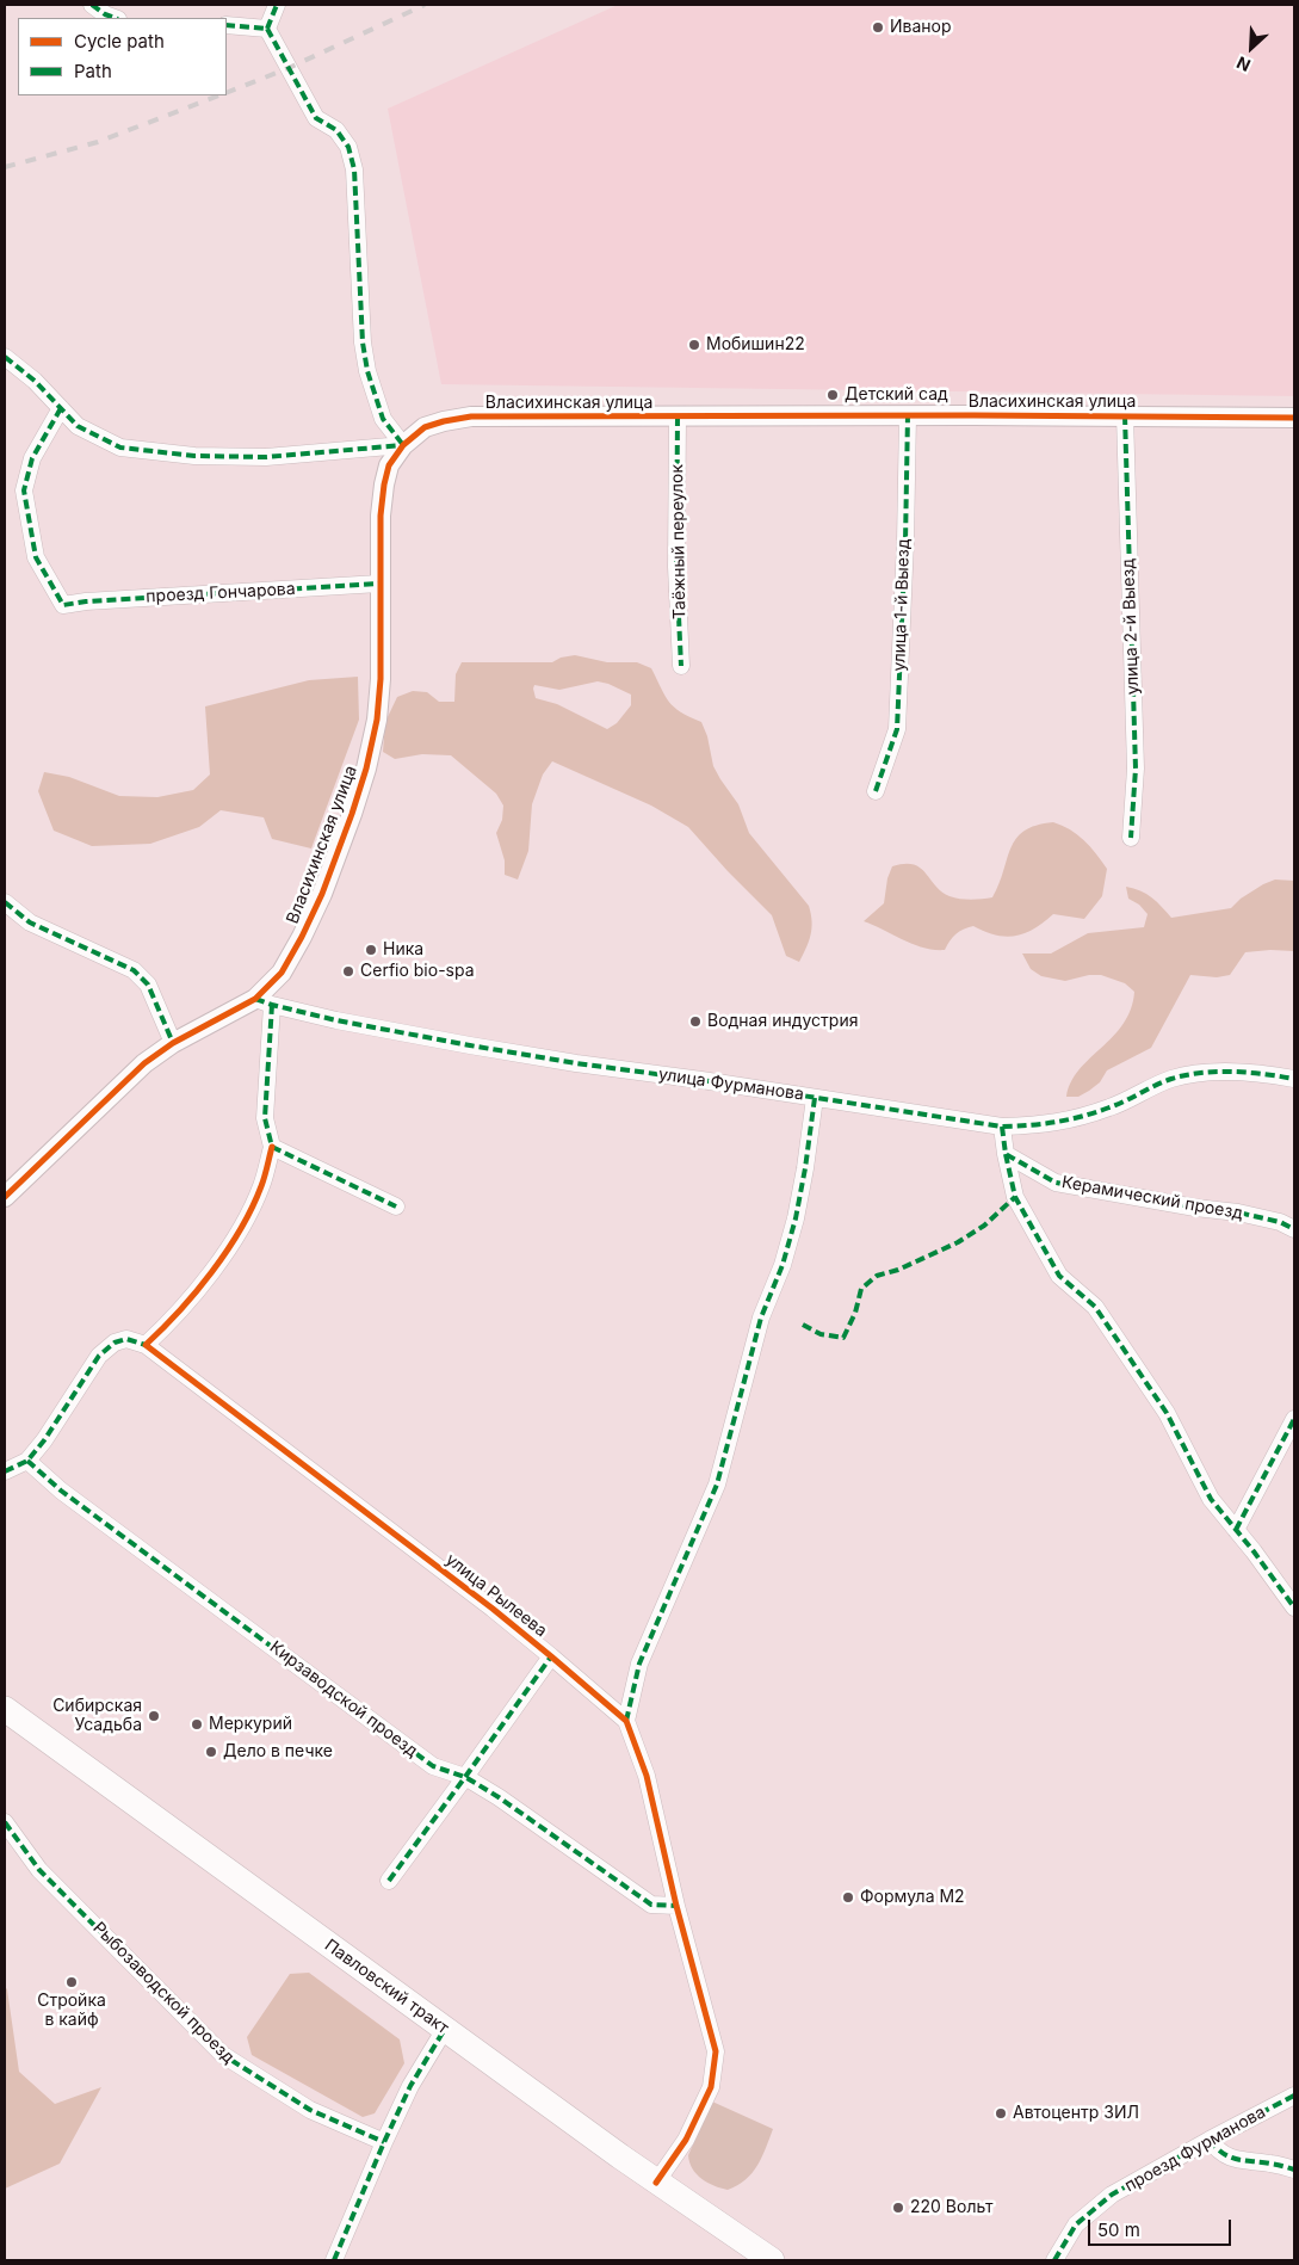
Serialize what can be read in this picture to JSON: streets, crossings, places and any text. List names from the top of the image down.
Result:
{
  "streets": {
    "main road": ["Павловский тракт"],
    "street": [
      "Власихинская улица",
      "Таёжный переулок",
      "проезд Гончарова",
      "улица 1-й Выезд",
      "улица 2-й Выезд",
      "улица Фурманова",
      "Керамический проезд",
      "улица Рылеева",
      "Кирзаводской проезд",
      "Рыбозаводской проезд",
      "проезд Фурманова"
    ]
  },
  "crossings": [
    ["Власихинская улица", "Таёжный переулок"],
    ["Власихинская улица", "проезд Гончарова"],
    ["Власихинская улица", "улица 1-й Выезд"],
    ["Власихинская улица", "улица 2-й Выезд"],
    ["Власихинская улица", "улица Фурманова"],
    ["улица Рылеева", "Кирзаводской проезд"],
    ["улица Рылеева", "Павловский тракт"]
  ],
  "places": [
    "Иванор",
    "Мобишин22",
    "Детский сад",
    "Ника",
    "Cerfio bio-spa",
    "Водная индустрия",
    "Сибирская Усадьба",
    "Меркурий",
    "Дело в печке",
    "Формула М2",
    "Стройка в кайф",
    "Автоцентр ЗИЛ",
    "220 Вольт"
  ],
  "legend": ["Cycle path", "Path"],
  "scale_bar": "50 m",
  "north": "bottom left"
}
